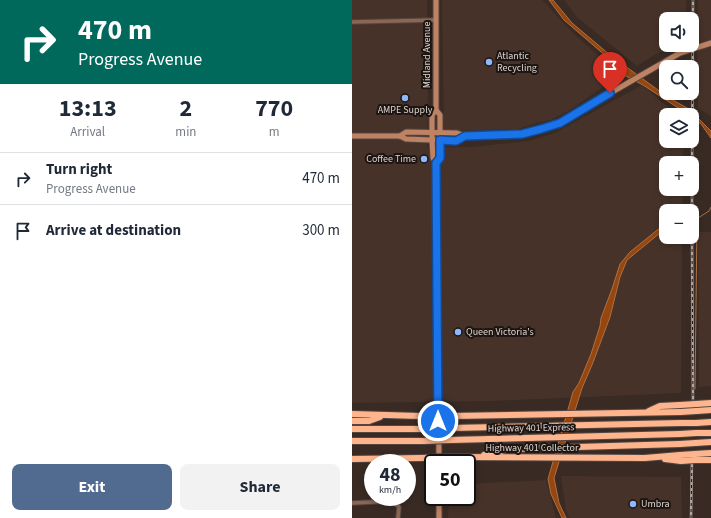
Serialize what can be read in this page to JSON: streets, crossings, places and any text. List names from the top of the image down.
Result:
{
  "streets": {
    "highway": ["Highway 401 Express", "Highway 401 Collector"],
    "main road": ["Midland Avenue"]
  },
  "places": [
    "Atlantic Recycling",
    "AMPE Supply",
    "Coffee Time",
    "Queen Victoria's",
    "Umbra"
  ],
  "page": {
    "turn": ["470 m", "Progress Avenue"],
    "map_buttons": ["+", "−"],
    "eta": [
      "13:13",
      "Arrival",
      "2",
      "min",
      "770",
      "m"
    ],
    "list": [
      {
        "name": "Turn right",
        "note": "Progress Avenue",
        "value": "470 m"
      },
      {
        "name": "Arrive at destination",
        "value": "300 m"
      }
    ],
    "speed": "48 km/h",
    "limit": "50",
    "buttons": ["Exit", "Share"]
  }
}
